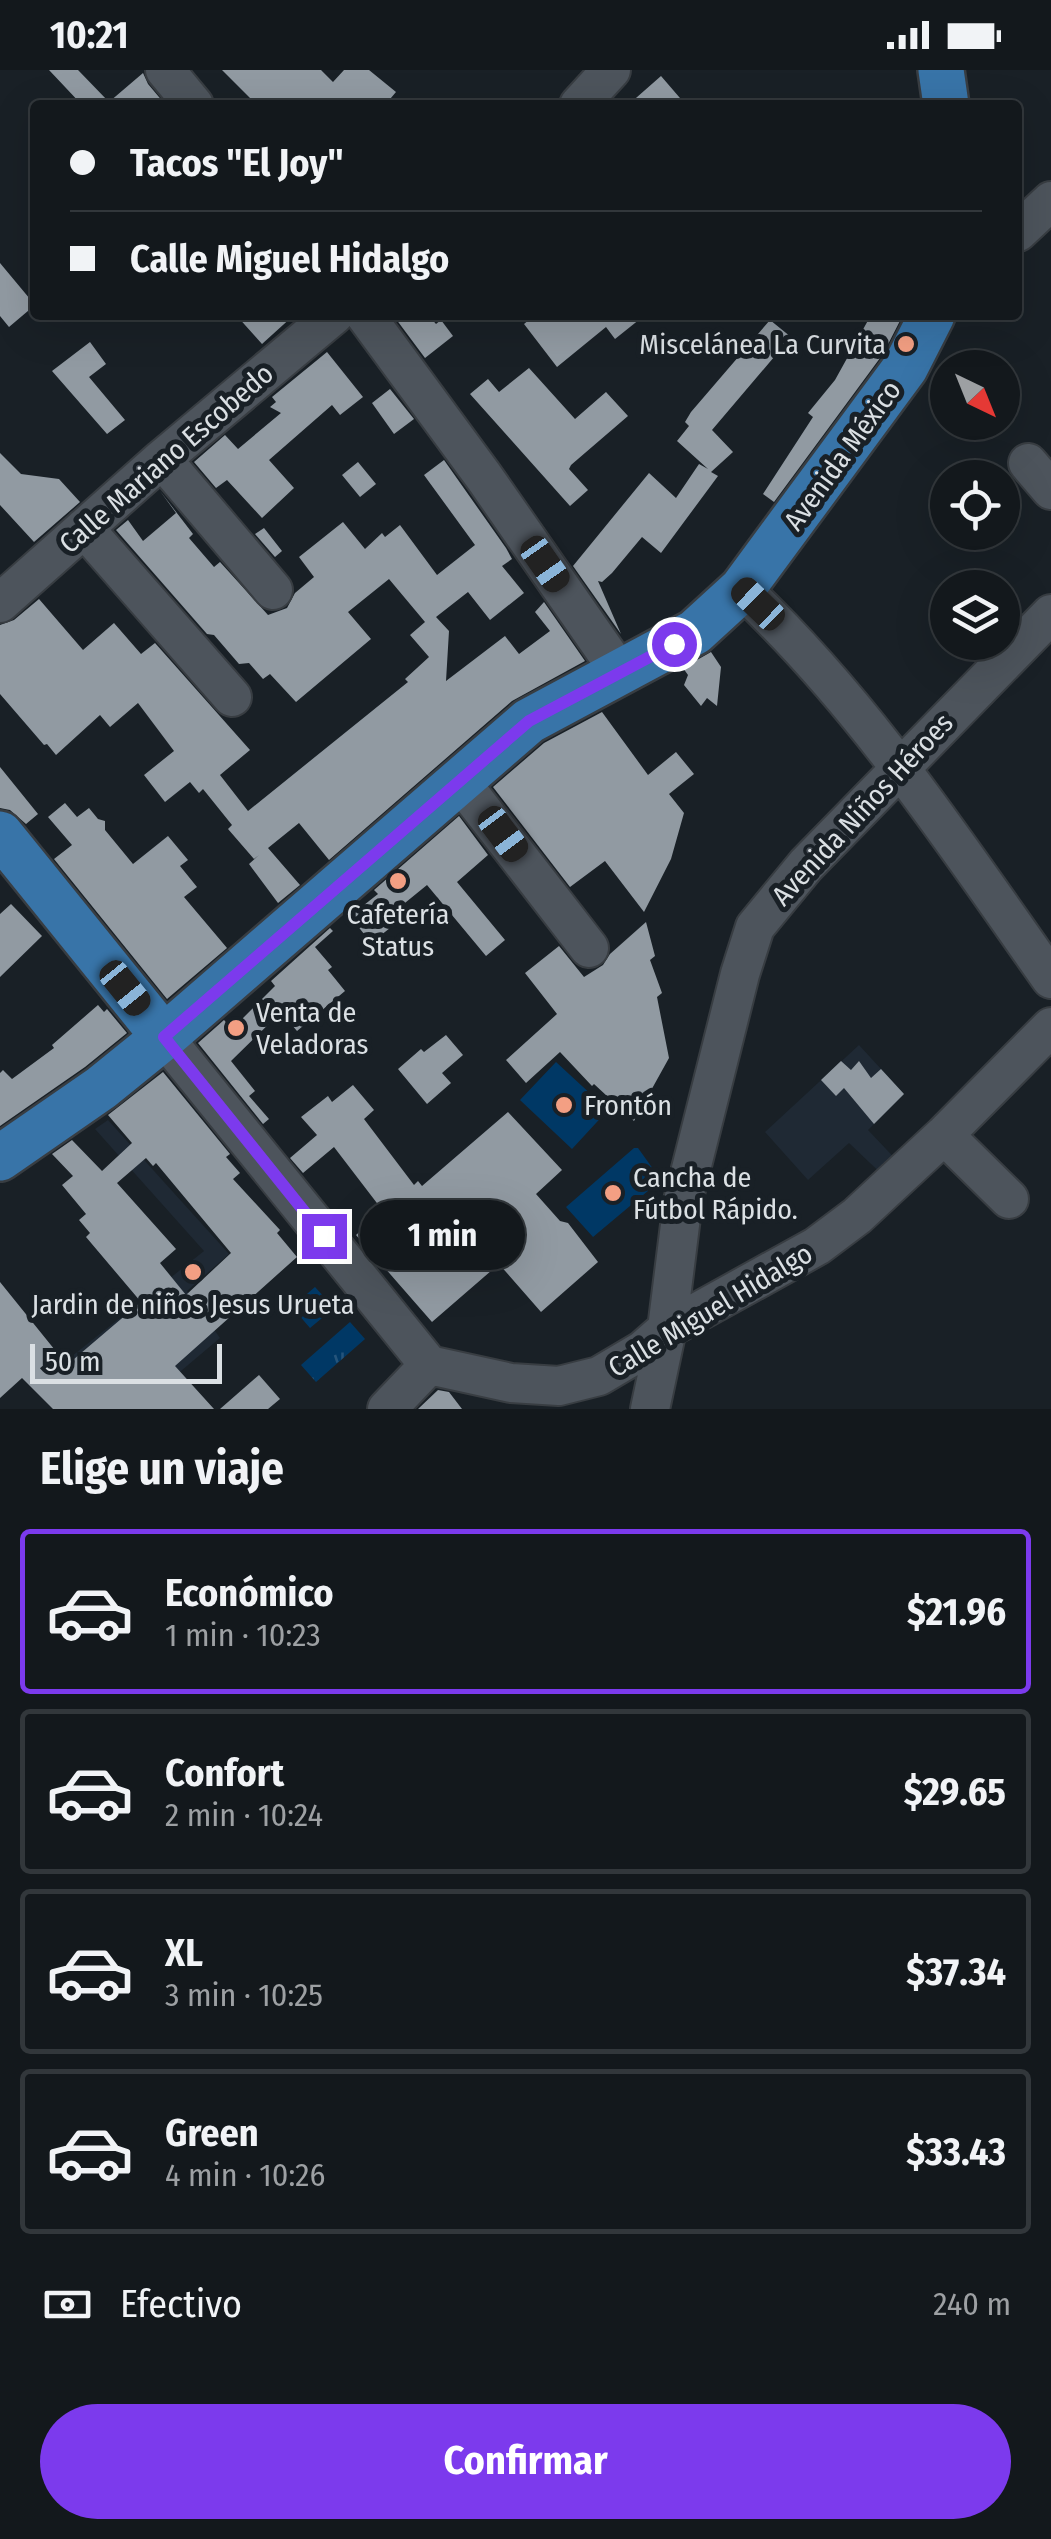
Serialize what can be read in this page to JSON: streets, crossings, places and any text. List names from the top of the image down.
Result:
{
  "streets": {
    "main road": ["Avenida México"],
    "street": ["Calle Mariano Escobedo", "Avenida Niños Héroes", "Calle Miguel Hidalgo"]
  },
  "crossings": [
    ["Avenida Niños Héroes", "Calle Miguel Hidalgo"]
  ],
  "places": [
    "Miscelánea La Curvita",
    "Cafetería Status",
    "Venta de Veladoras",
    "Frontón",
    "Cancha de Fútbol Rápido.",
    "Jardin de niños Jesus Urueta"
  ],
  "scale_bar": "50 m",
  "north": "bottom right",
  "page": {
    "status": "10:21",
    "banner": ["Tacos \"El Joy\"", "Calle Miguel Hidalgo"],
    "bubble": "1 min",
    "scale": "50 m",
    "heading": "Elige un viaje",
    "list": [
      {
        "name": "Económico",
        "note": "1 min · 10:23",
        "value": "$21.96"
      },
      {
        "name": "Confort",
        "note": "2 min · 10:24",
        "value": "$29.65"
      },
      {
        "name": "XL",
        "note": "3 min · 10:25",
        "value": "$37.34"
      },
      {
        "name": "Green",
        "note": "4 min · 10:26",
        "value": "$33.43"
      }
    ],
    "pay": ["Efectivo", "240 m"],
    "buttons": "Confirmar"
  }
}
